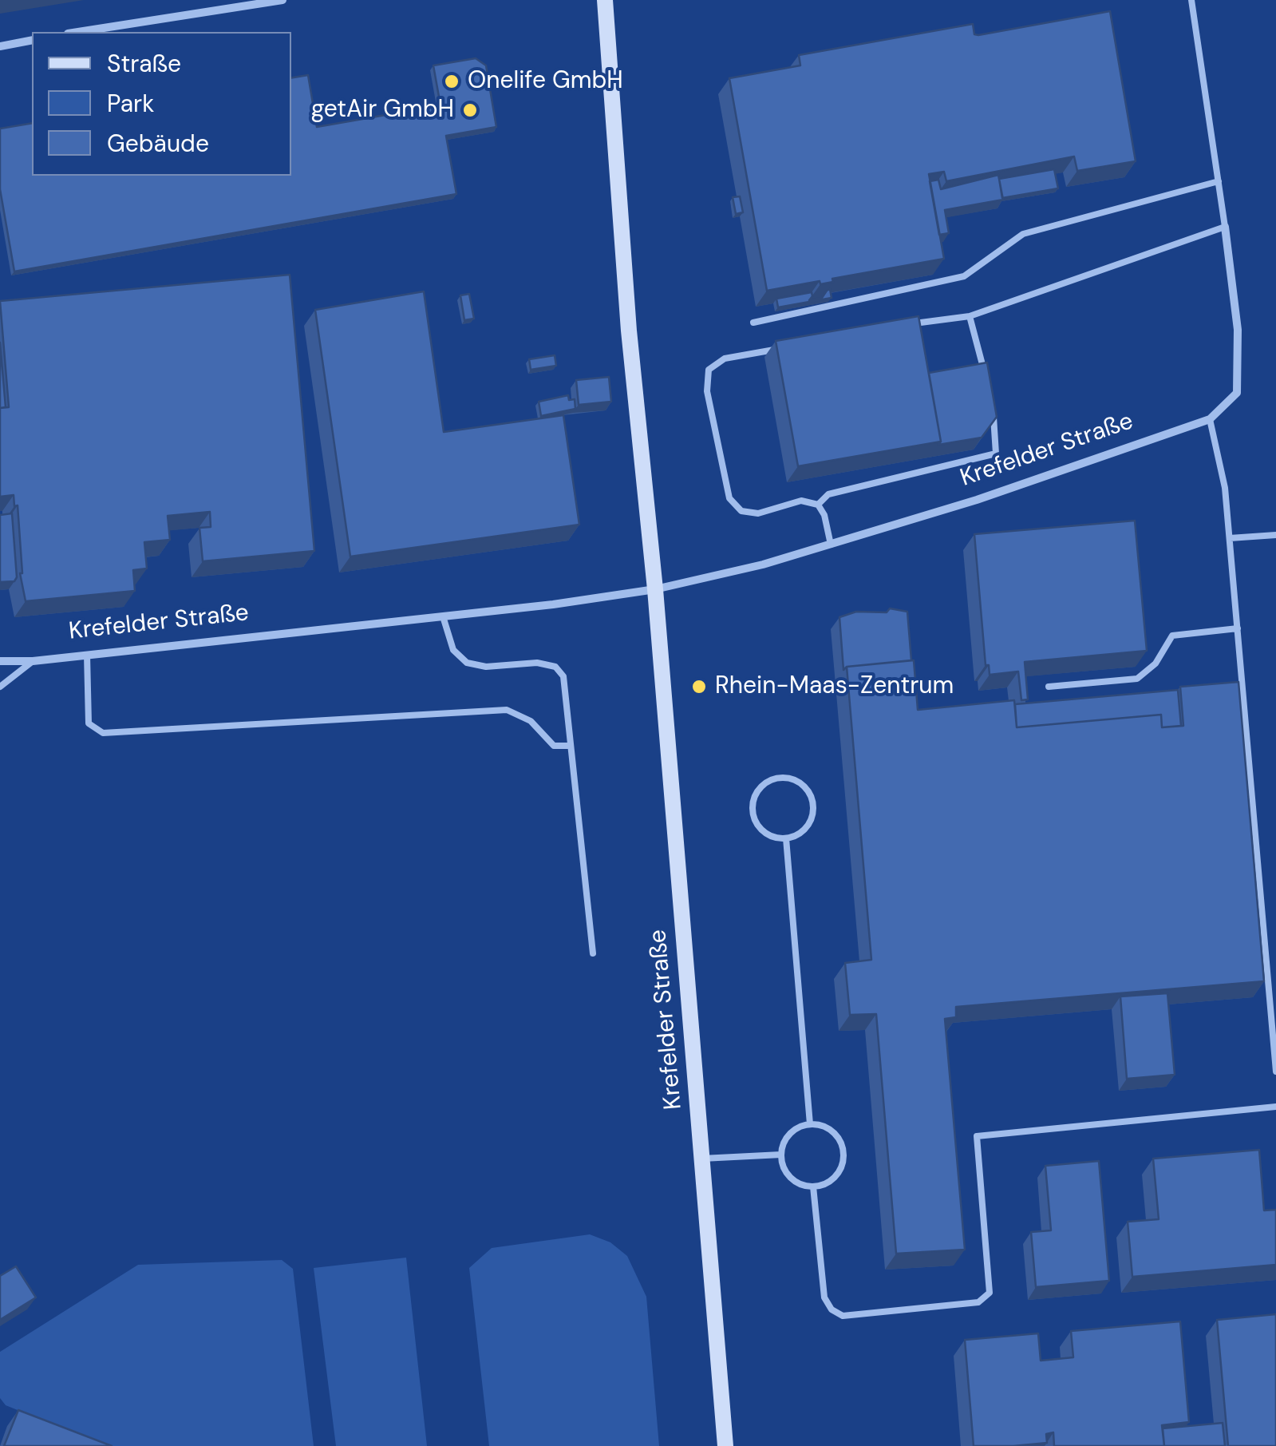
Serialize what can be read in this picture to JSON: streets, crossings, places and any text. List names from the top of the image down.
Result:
{
  "streets": {
    "street": ["Krefelder Straße"]
  },
  "places": ["Onelife GmbH", "getAir GmbH", "Rhein-Maas-Zentrum"],
  "legend": ["Straße", "Park", "Gebäude"]
}
